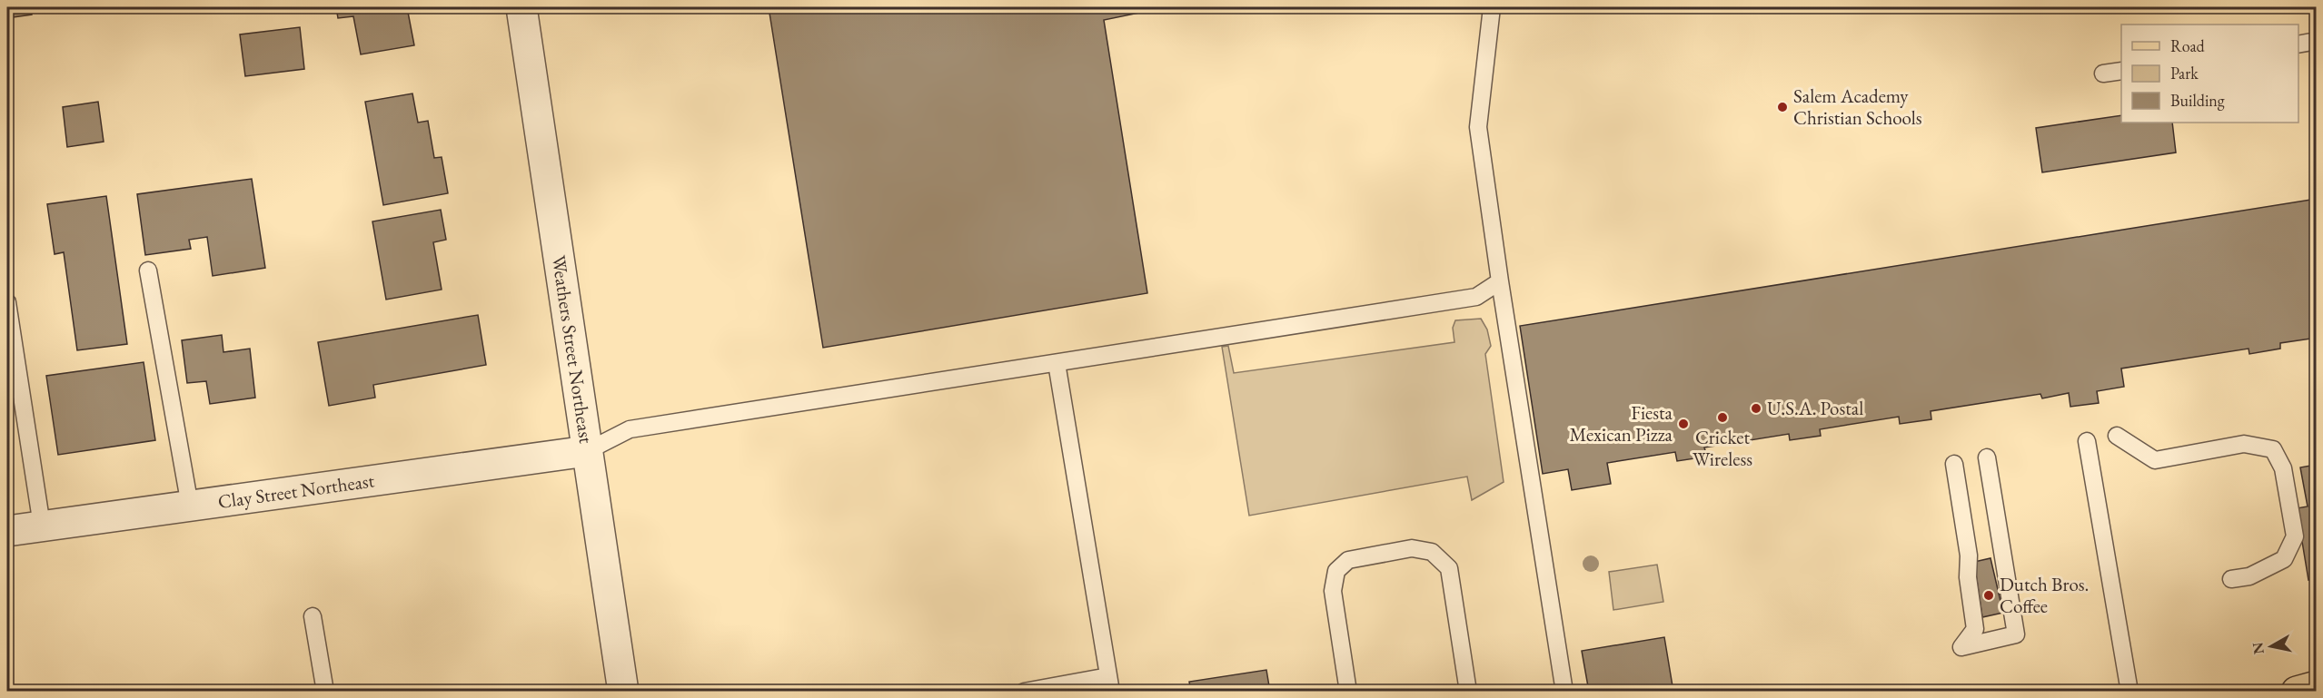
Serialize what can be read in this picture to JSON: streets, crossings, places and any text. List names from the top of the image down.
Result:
{
  "streets": {
    "street": ["Weathers Street Northeast", "Clay Street Northeast"]
  },
  "crossings": [
    ["Weathers Street Northeast", "Clay Street Northeast"]
  ],
  "places": [
    "Salem Academy Christian Schools",
    "U.S.A. Postal",
    "Cricket Wireless",
    "Fiesta Mexican Pizza",
    "Dutch Bros. Coffee"
  ],
  "legend": ["Road", "Park", "Building"],
  "north": "left"
}
